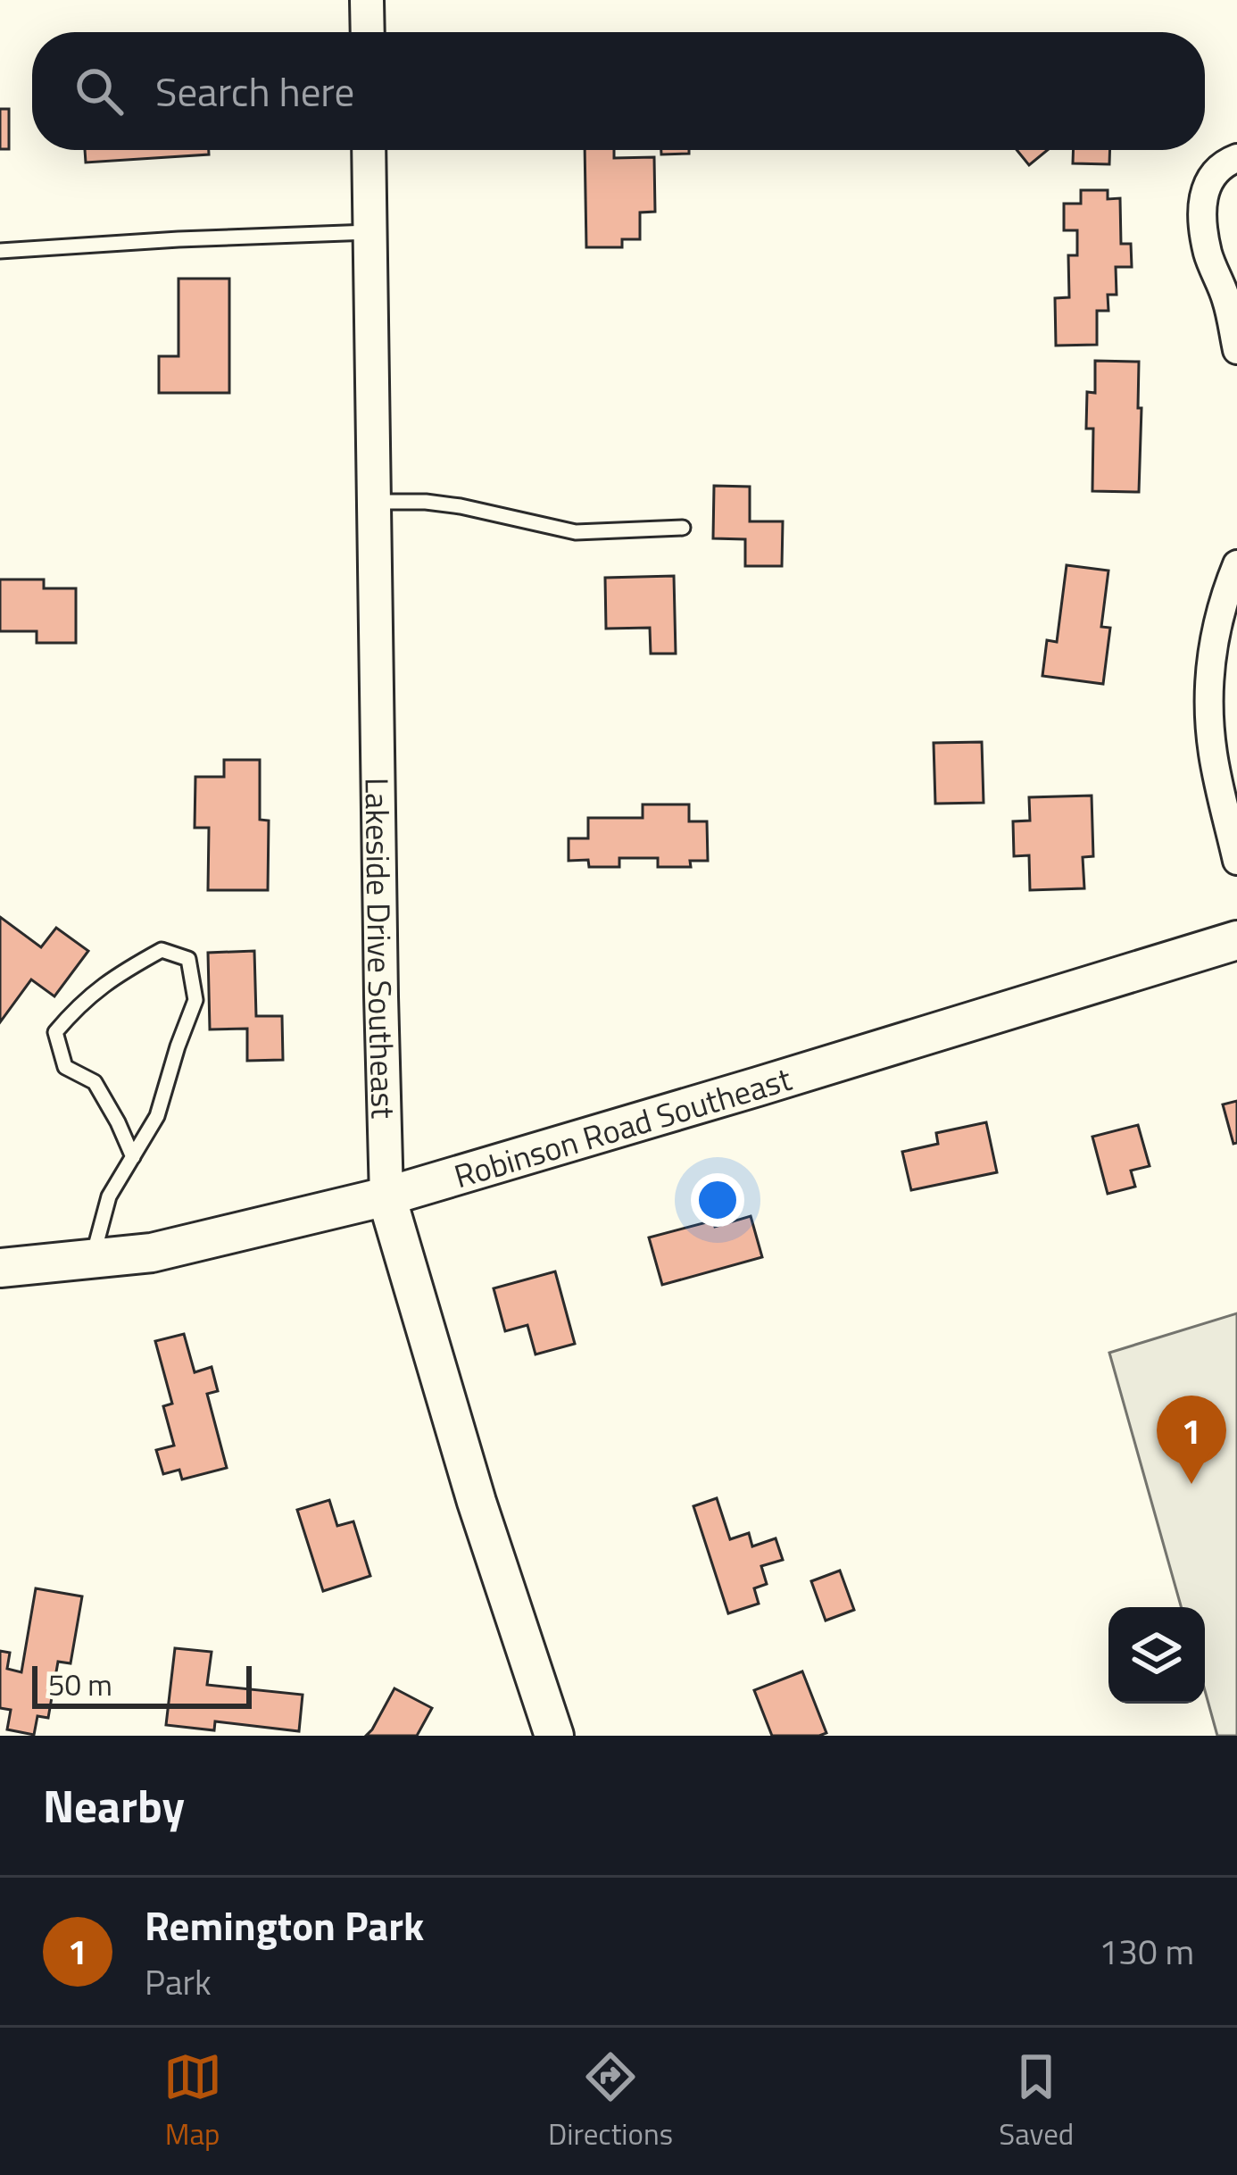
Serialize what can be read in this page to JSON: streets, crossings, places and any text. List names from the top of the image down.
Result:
{
  "streets": {
    "main road": ["Lakeside Drive Southeast", "Robinson Road Southeast"]
  },
  "crossings": [
    ["Lakeside Drive Southeast", "Robinson Road Southeast"]
  ],
  "scale_bar": "50 m",
  "page": {
    "search": "Search here",
    "pins": "1",
    "scale": "50 m",
    "heading": "Nearby",
    "list": [
      {
        "mark": "1",
        "name": "Remington Park",
        "note": "Park",
        "value": "130 m"
      }
    ],
    "nav": ["Map", "Directions", "Saved"]
  }
}
